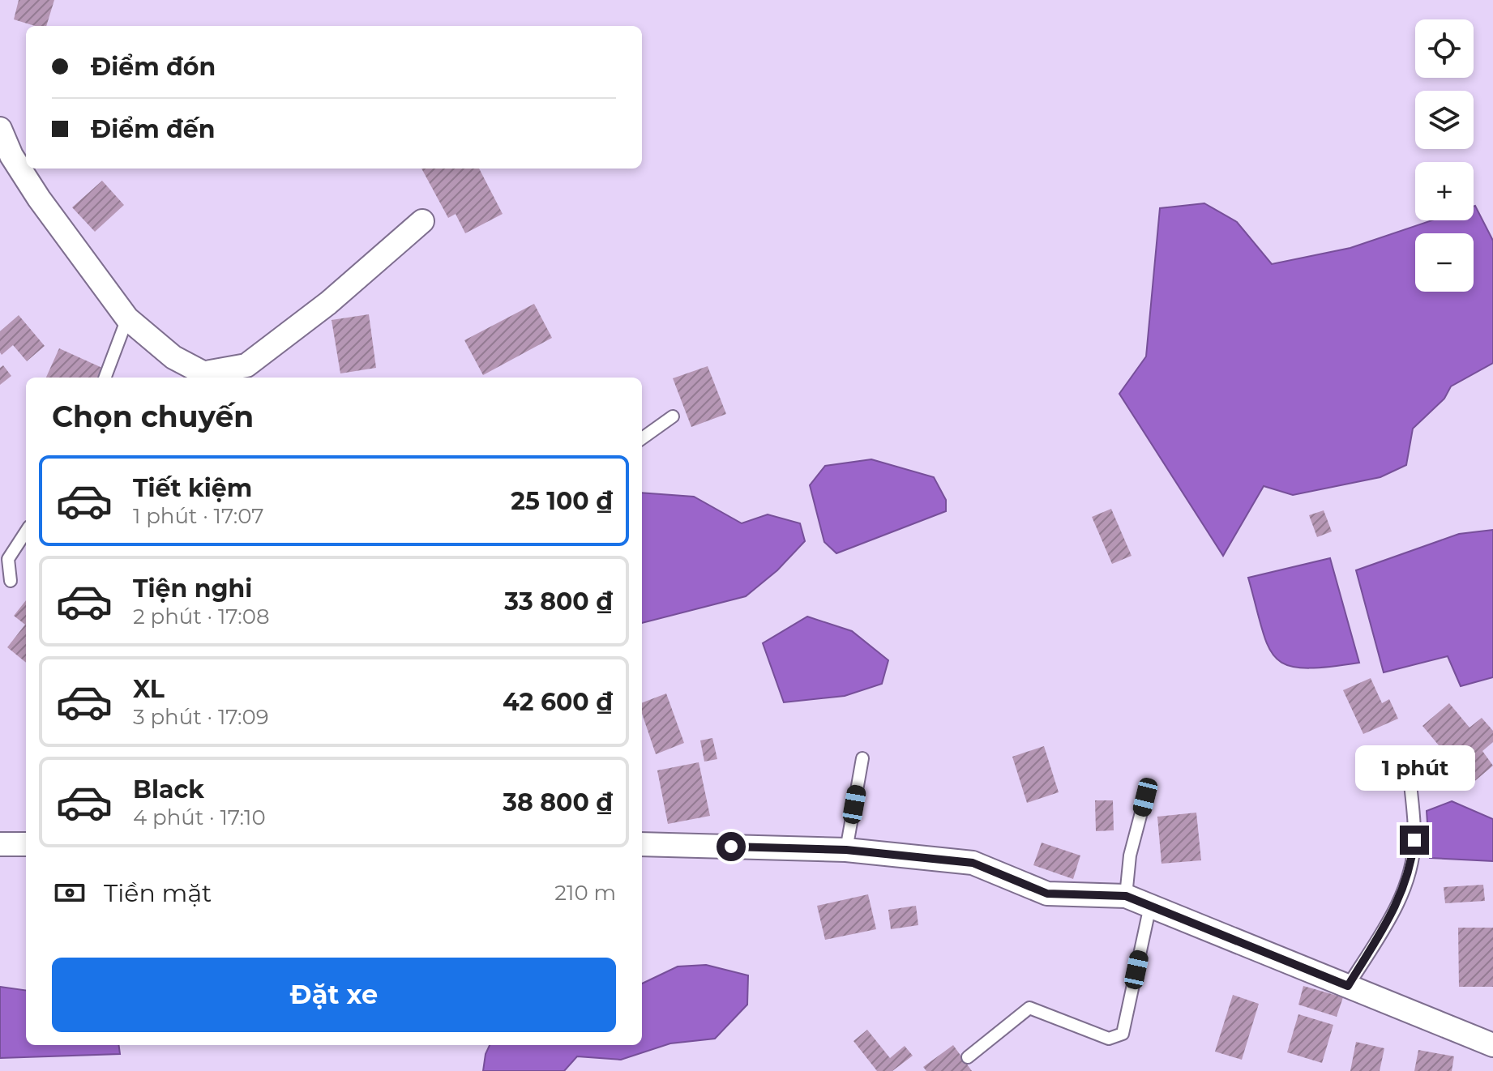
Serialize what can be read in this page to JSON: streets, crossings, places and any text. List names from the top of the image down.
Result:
{
  "page": {
    "map_buttons": ["+", "−"],
    "banner": ["Điểm đón", "Điểm đến"],
    "heading": "Chọn chuyến",
    "list": [
      {
        "name": "Tiết kiệm",
        "note": "1 phút · 17:07",
        "value": "25 100 ₫"
      },
      {
        "name": "Tiện nghi",
        "note": "2 phút · 17:08",
        "value": "33 800 ₫"
      },
      {
        "name": "XL",
        "note": "3 phút · 17:09",
        "value": "42 600 ₫"
      },
      {
        "name": "Black",
        "note": "4 phút · 17:10",
        "value": "38 800 ₫"
      }
    ],
    "bubble": "1 phút",
    "pay": ["Tiền mặt", "210 m"],
    "buttons": "Đặt xe"
  }
}
